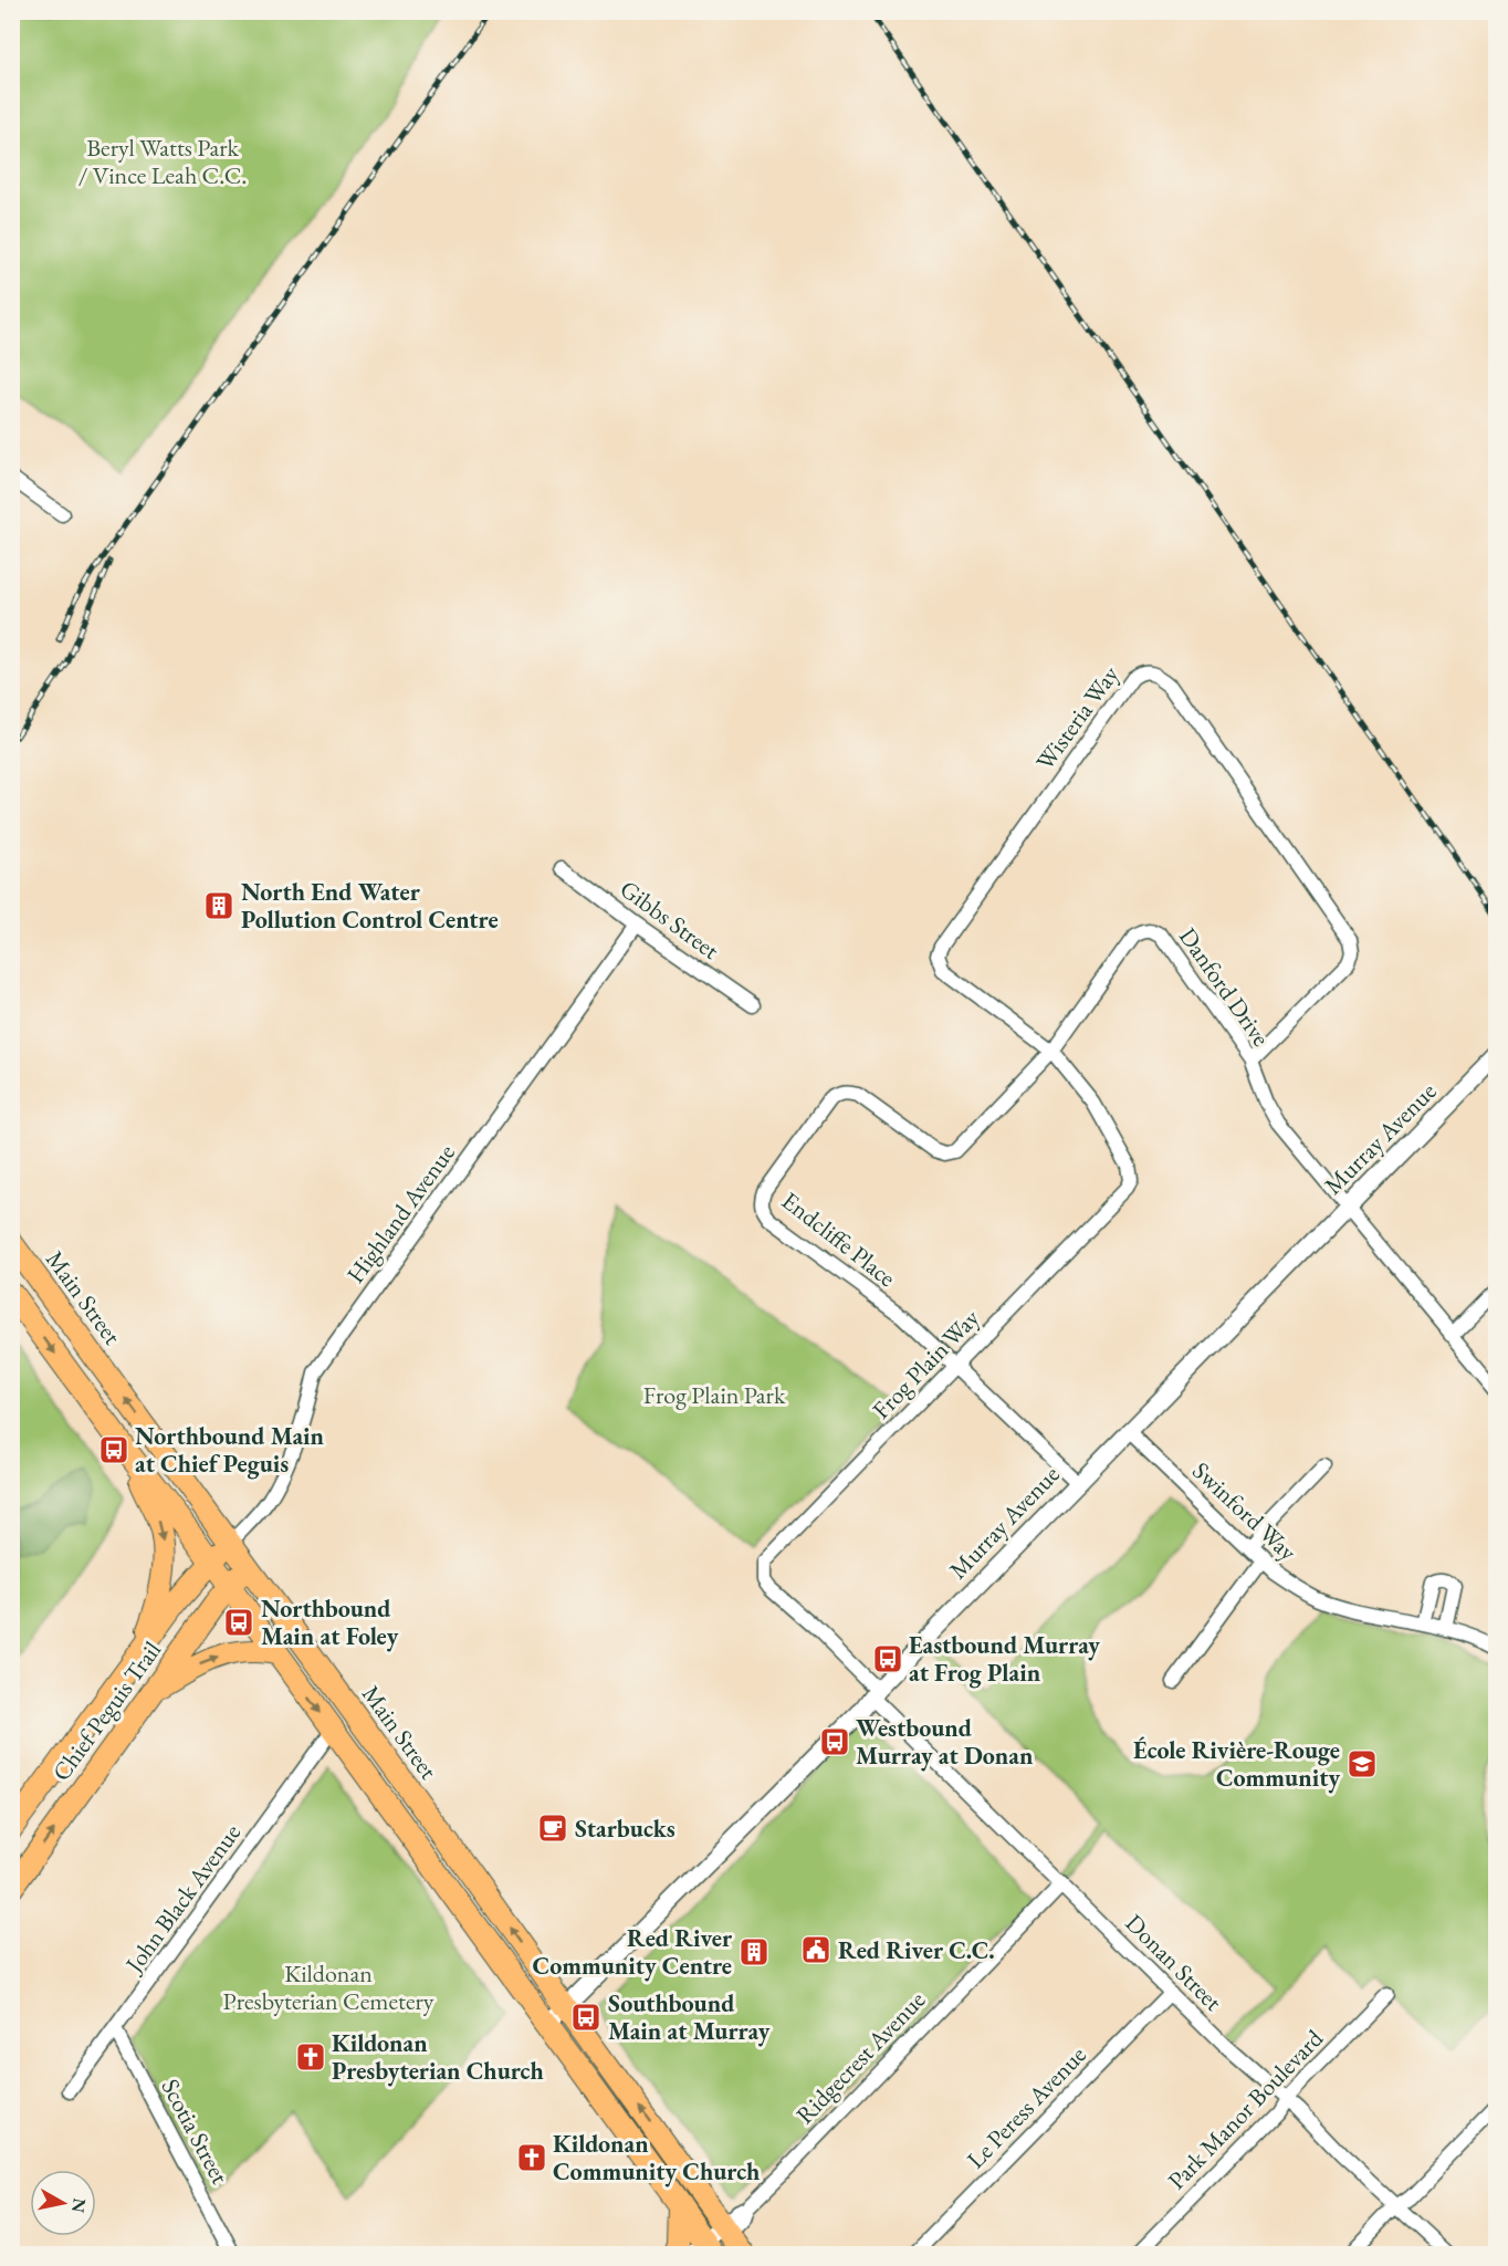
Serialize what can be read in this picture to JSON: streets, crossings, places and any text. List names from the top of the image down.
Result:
{
  "streets": {
    "main road": ["Main Street", "Chief Peguis Trail"],
    "street": [
      "Wisteria Way",
      "Gibbs Street",
      "Danford Drive",
      "Murray Avenue",
      "Highland Avenue",
      "Endcliffe Place",
      "Frog Plain Way",
      "Swinford Way",
      "John Black Avenue",
      "Donan Street",
      "Ridgecrest Avenue",
      "Le Peress Avenue",
      "Park Manor Boulevard",
      "Scotia Street"
    ]
  },
  "crossings": [
    ["Wisteria Way", "Danford Drive"],
    ["Wisteria Way", "Endcliffe Place"],
    ["Wisteria Way", "Frog Plain Way"],
    ["Gibbs Street", "Highland Avenue"],
    ["Danford Drive", "Murray Avenue"],
    ["Danford Drive", "Endcliffe Place"],
    ["Danford Drive", "Frog Plain Way"],
    ["Murray Avenue", "Endcliffe Place"],
    ["Murray Avenue", "Main Street"],
    ["Murray Avenue", "Frog Plain Way"],
    ["Murray Avenue", "Swinford Way"],
    ["Murray Avenue", "Donan Street"],
    ["Highland Avenue", "Main Street"],
    ["Highland Avenue", "Chief Peguis Trail"],
    ["Endcliffe Place", "Frog Plain Way"],
    ["Main Street", "Chief Peguis Trail"],
    ["Main Street", "Ridgecrest Avenue"],
    ["Frog Plain Way", "Donan Street"],
    ["John Black Avenue", "Scotia Street"],
    ["Donan Street", "Ridgecrest Avenue"],
    ["Donan Street", "Le Peress Avenue"],
    ["Donan Street", "Park Manor Boulevard"]
  ],
  "parks": ["Beryl Watts Park / Vince Leah C.C.", "Frog Plain Park", "Kildonan Presbyterian Cemetery"],
  "places": {
    "building": ["North End Water Pollution Control Centre", "Red River Community Centre"],
    "bus stop": [
      "Northbound Main at Chief Peguis",
      "Northbound Main at Foley",
      "Eastbound Murray at Frog Plain",
      "Westbound Murray at Donan",
      "Southbound Main at Murray"
    ],
    "school or university": ["École Rivière-Rouge Community"],
    "cafe": ["Starbucks"],
    "public building": ["Red River C.C."],
    "church": ["Kildonan Presbyterian Church", "Kildonan Community Church"]
  },
  "north": "right"
}
